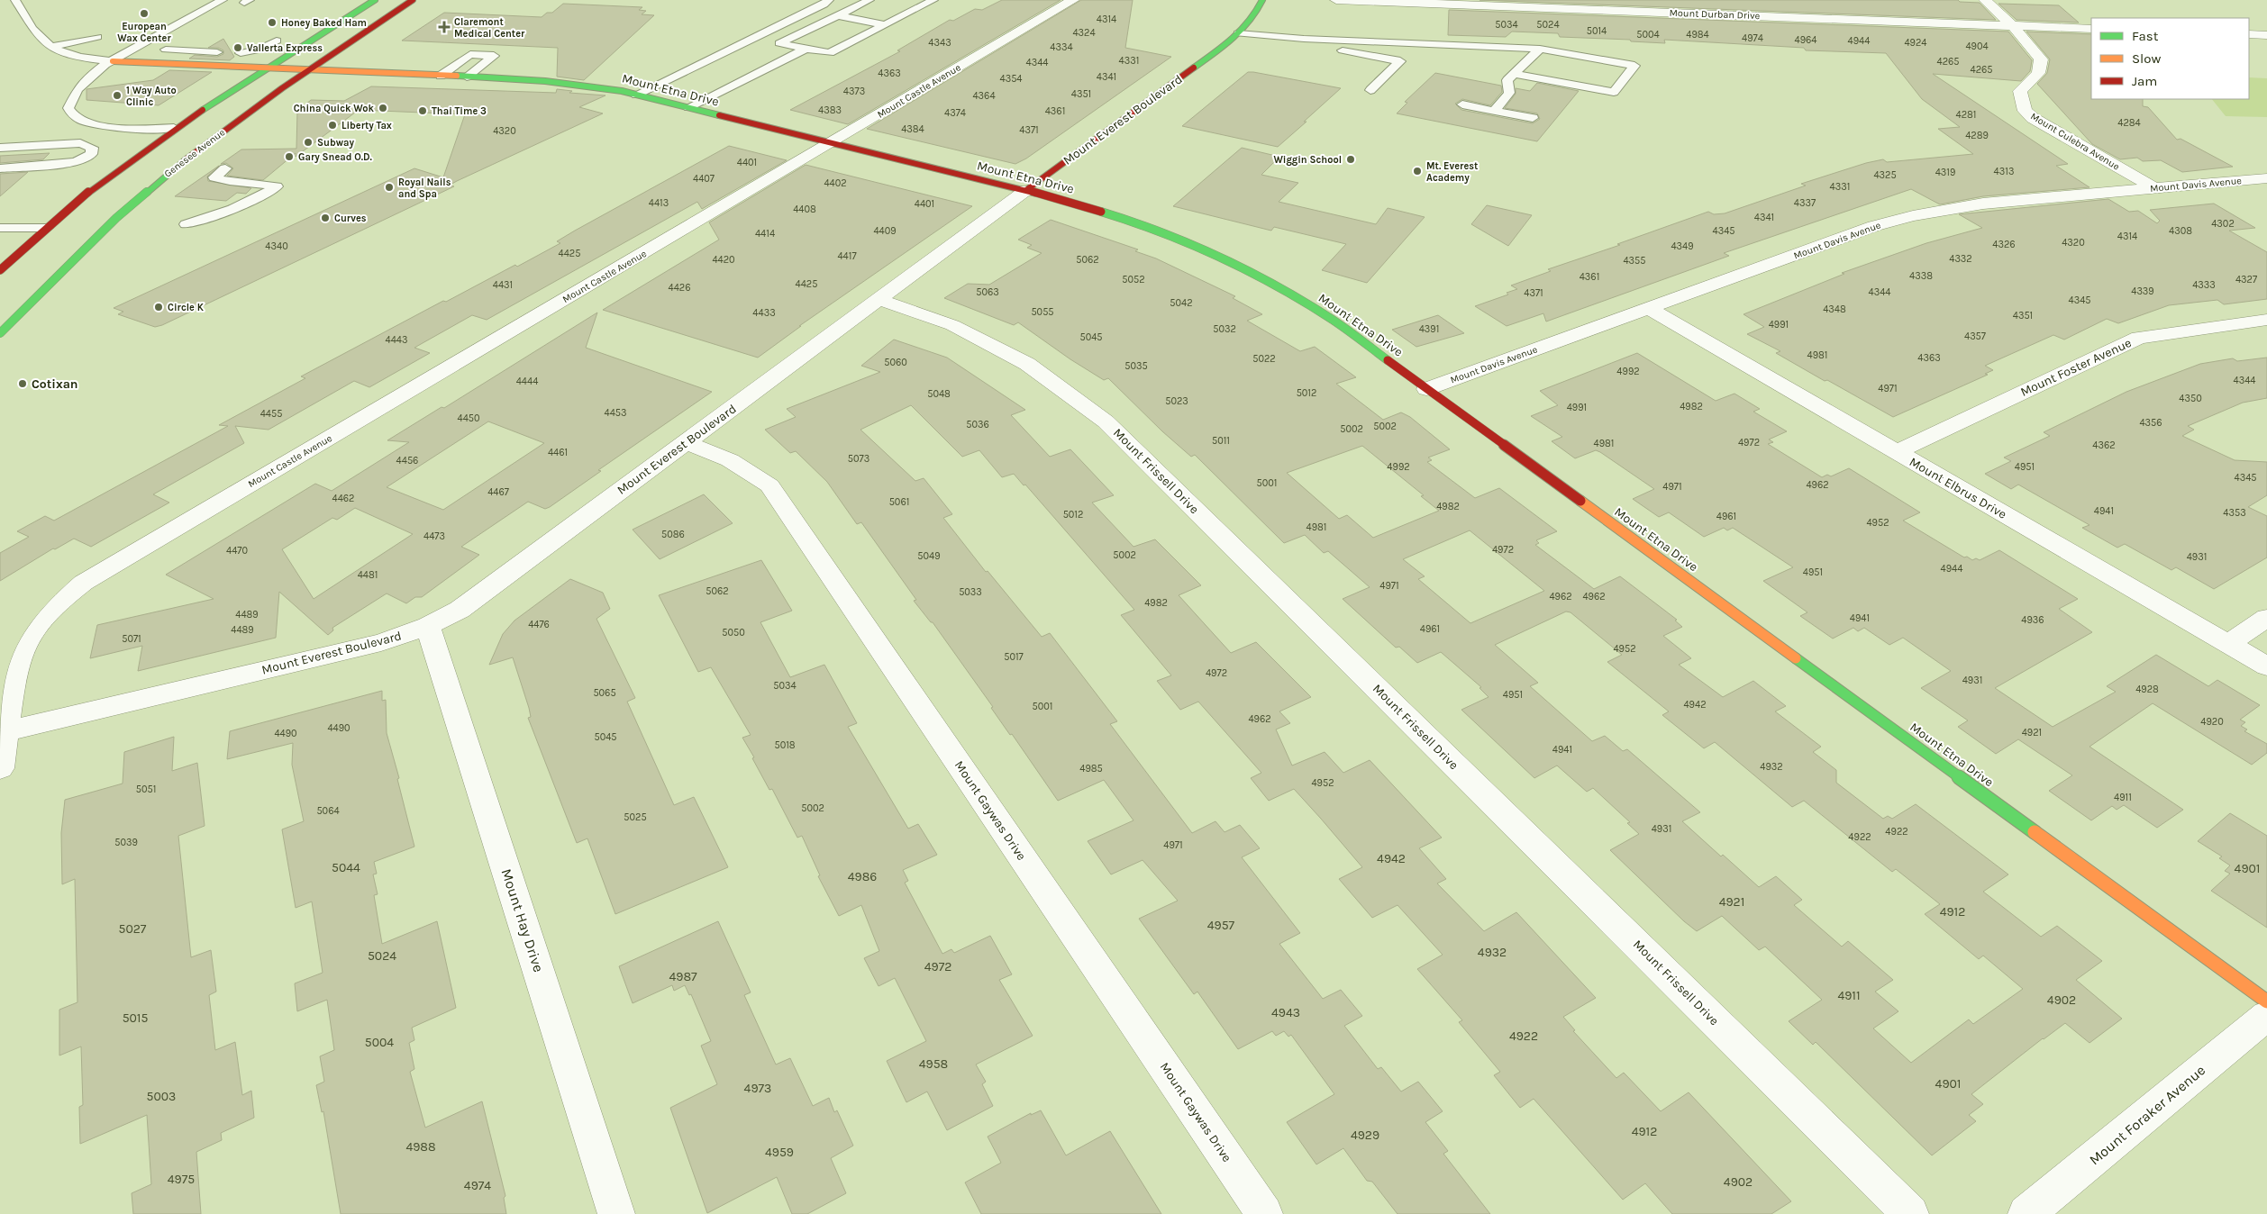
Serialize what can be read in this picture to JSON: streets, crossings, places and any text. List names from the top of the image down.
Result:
{
  "streets": {
    "street": [
      "Mount Durban Drive",
      "Mount Etna Drive",
      "Mount Castle Avenue",
      "Mount Everest Boulevard",
      "Mount Culebra Avenue",
      "Genesee Avenue",
      "Mount Davis Avenue",
      "Mount Foster Avenue",
      "Mount Frissell Drive",
      "Mount Elbrus Drive",
      "Mount Gaywas Drive",
      "Mount Hay Drive",
      "Mount Foraker Avenue"
    ]
  },
  "crossings": [
    ["Mount Durban Drive", "Mount Culebra Avenue"],
    ["Mount Etna Drive", "Mount Castle Avenue"],
    ["Mount Etna Drive", "Mount Everest Boulevard"],
    ["Mount Etna Drive", "Genesee Avenue"],
    ["Mount Etna Drive", "Mount Davis Avenue"],
    ["Mount Castle Avenue", "Mount Everest Boulevard"],
    ["Mount Everest Boulevard", "Mount Frissell Drive"],
    ["Mount Everest Boulevard", "Mount Gaywas Drive"],
    ["Mount Everest Boulevard", "Mount Hay Drive"],
    ["Mount Culebra Avenue", "Mount Davis Avenue"],
    ["Mount Davis Avenue", "Mount Elbrus Drive"],
    ["Mount Foster Avenue", "Mount Elbrus Drive"]
  ],
  "places": {
    "other": [
      "European Wax Center",
      "Honey Baked Ham",
      "Vallerta Express",
      "1 Way Auto Clinic",
      "China Quick Wok",
      "Thai Time 3",
      "Liberty Tax",
      "Subway",
      "Gary Snead O.D.",
      "Wiggin School",
      "Mt. Everest Academy",
      "Royal Nails and Spa",
      "Curves",
      "Circle K",
      "Cotixan"
    ],
    "health": ["Claremont Medical Center"]
  },
  "house_numbers": [
    "4314",
    "5034",
    "5024",
    "5014",
    "4324",
    "5004",
    "4984",
    "4974",
    "4964",
    "4944",
    "4343",
    "4924",
    "4904",
    "4334",
    "4331",
    "4265",
    "4344",
    "4265",
    "4363",
    "4341",
    "4354",
    "4373",
    "4351",
    "4364",
    "4383",
    "4361",
    "4374",
    "4281",
    "4284",
    "4384",
    "4371",
    "4320",
    "4289",
    "4401",
    "4313",
    "4319",
    "4325",
    "4407",
    "4402",
    "4331",
    "4413",
    "4337",
    "4401",
    "4408",
    "4341",
    "4302",
    "4409",
    "4345",
    "4308",
    "4414",
    "4314",
    "4320",
    "4326",
    "4340",
    "4349",
    "4425",
    "4417",
    "4332",
    "4420",
    "5062",
    "4355",
    "4338",
    "4361",
    "5052",
    "4327",
    "4425",
    "4431",
    "4333",
    "4426",
    "4339",
    "5063",
    "4344",
    "4371",
    "4345",
    "5042",
    "4348",
    "5055",
    "4433",
    "4351",
    "4991",
    "5032",
    "4391",
    "4357",
    "5045",
    "4443",
    "4981",
    "4363",
    "5022",
    "5060",
    "5035",
    "4992",
    "4344",
    "4444",
    "4971",
    "5012",
    "5048",
    "4350",
    "5023",
    "4982",
    "4991",
    "4453",
    "4455",
    "4450",
    "4356",
    "5036",
    "5002",
    "5002",
    "5011",
    "4972",
    "4981",
    "4362",
    "4461",
    "5073",
    "4456",
    "4992",
    "4951",
    "4345",
    "5001",
    "4962",
    "4971",
    "4467",
    "4462",
    "5061",
    "4982",
    "4941",
    "4353",
    "5012",
    "4961",
    "4952",
    "4981",
    "5086",
    "4473",
    "4972",
    "4470",
    "5002",
    "5049",
    "4931",
    "4944",
    "4951",
    "4481",
    "4971",
    "5062",
    "5033",
    "4962",
    "4962",
    "4982",
    "4489",
    "4941",
    "4936",
    "4476",
    "4961",
    "4489",
    "5050",
    "5071",
    "4952",
    "5017",
    "4972",
    "4931",
    "5034",
    "4928",
    "5065",
    "4951",
    "4942",
    "5001",
    "4962",
    "4920",
    "4490",
    "4921",
    "4490",
    "5045",
    "5018",
    "4941",
    "4932",
    "4985",
    "4952",
    "5051",
    "4911",
    "5002",
    "5064",
    "5025",
    "4931",
    "4922",
    "4922",
    "5039",
    "4971",
    "4942",
    "5044",
    "4901",
    "4986",
    "4921",
    "4912",
    "4957",
    "5027",
    "4932",
    "5024",
    "4972",
    "4987",
    "4911",
    "4902",
    "4943",
    "5015",
    "4922",
    "5004",
    "4958",
    "4901",
    "4973",
    "5003",
    "4912",
    "4929",
    "4988",
    "4959",
    "4975",
    "4902",
    "4974"
  ],
  "legend": ["Fast", "Slow", "Jam"]
}
